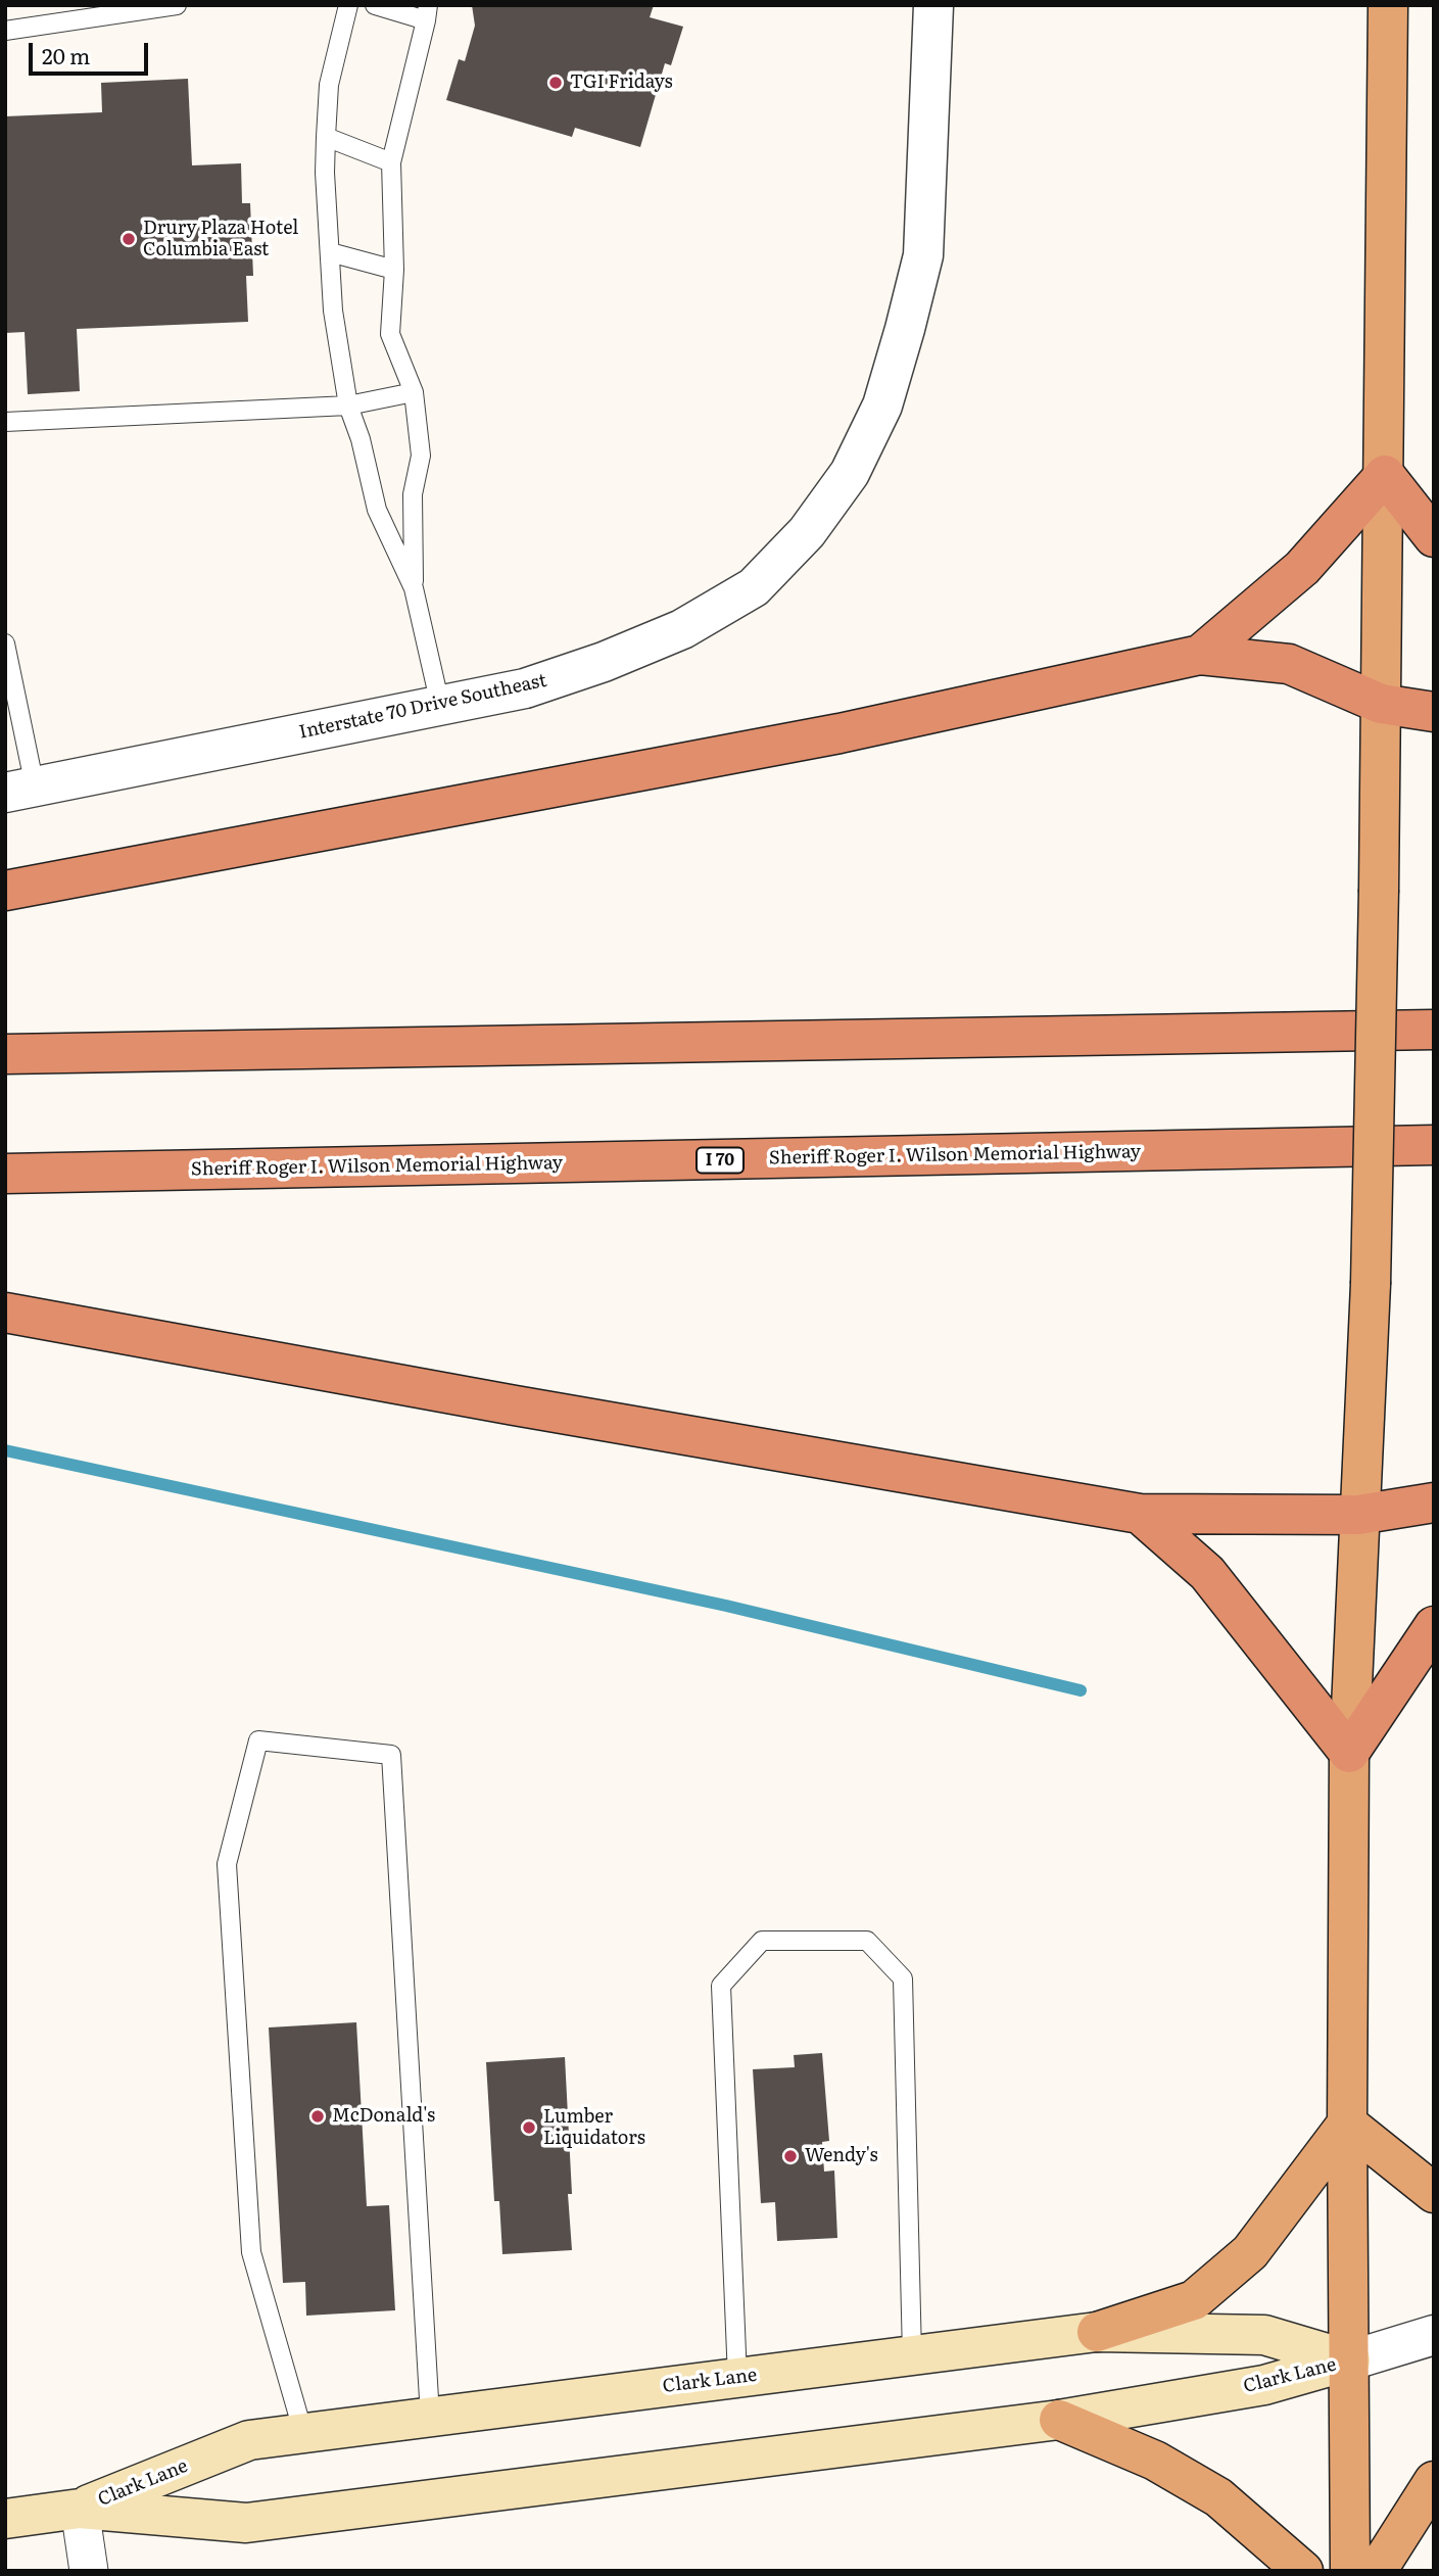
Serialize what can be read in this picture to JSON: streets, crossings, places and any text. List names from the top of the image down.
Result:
{
  "streets": {
    "highway": ["Sheriff Roger I. Wilson Memorial Highway", "I 70"],
    "main road": ["Clark Lane"],
    "street": ["Interstate 70 Drive Southeast"]
  },
  "places": [
    "TGI Fridays",
    "Drury Plaza Hotel Columbia East",
    "McDonald's",
    "Lumber Liquidators",
    "Wendy's"
  ],
  "scale_bar": "20 m"
}
